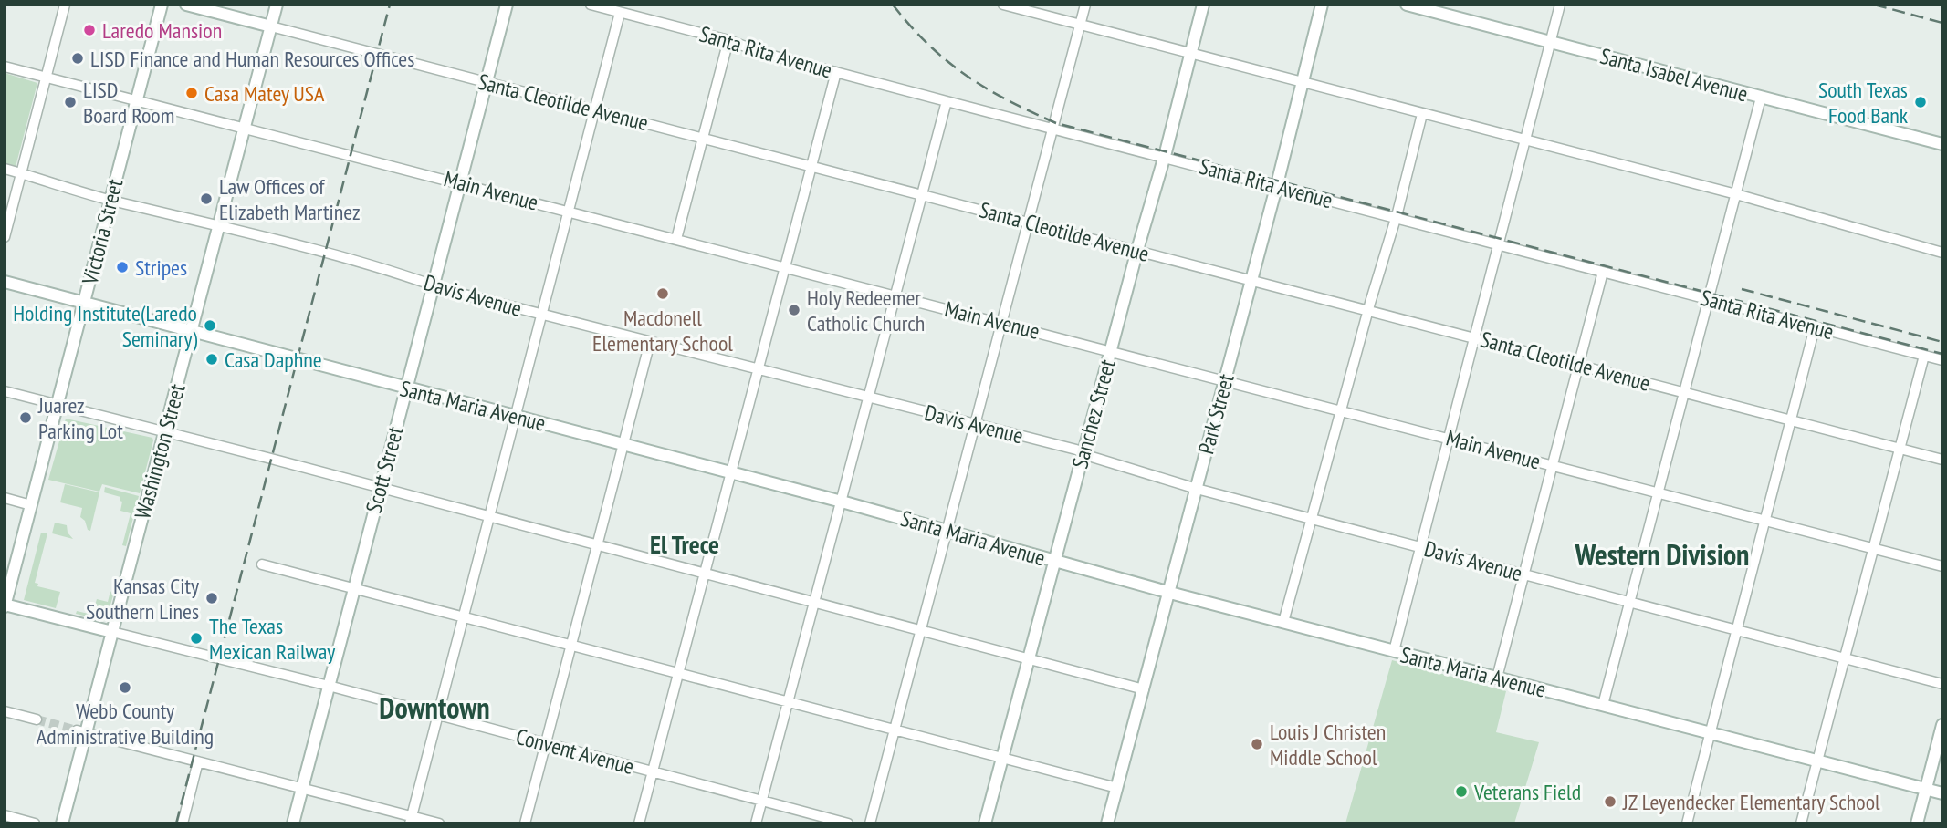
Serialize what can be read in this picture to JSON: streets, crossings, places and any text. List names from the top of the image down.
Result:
{
  "streets": {
    "main road": [
      "Santa Isabel Avenue",
      "Santa Cleotilde Avenue",
      "Victoria Street",
      "Santa Maria Avenue",
      "Sanchez Street",
      "Park Street",
      "Washington Street",
      "Scott Street",
      "Convent Avenue"
    ],
    "street": ["Santa Rita Avenue", "Main Avenue", "Davis Avenue"]
  },
  "crossings": [
    ["Santa Rita Avenue", "Sanchez Street"],
    ["Santa Rita Avenue", "Park Street"],
    ["Santa Cleotilde Avenue", "Sanchez Street"],
    ["Santa Cleotilde Avenue", "Park Street"],
    ["Santa Cleotilde Avenue", "Washington Street"],
    ["Santa Cleotilde Avenue", "Scott Street"],
    ["Main Avenue", "Victoria Street"],
    ["Main Avenue", "Sanchez Street"],
    ["Main Avenue", "Park Street"],
    ["Main Avenue", "Washington Street"],
    ["Main Avenue", "Scott Street"],
    ["Victoria Street", "Davis Avenue"],
    ["Victoria Street", "Santa Maria Avenue"],
    ["Victoria Street", "Convent Avenue"],
    ["Davis Avenue", "Sanchez Street"],
    ["Davis Avenue", "Park Street"],
    ["Davis Avenue", "Washington Street"],
    ["Davis Avenue", "Scott Street"],
    ["Santa Maria Avenue", "Sanchez Street"],
    ["Santa Maria Avenue", "Park Street"],
    ["Santa Maria Avenue", "Washington Street"],
    ["Santa Maria Avenue", "Scott Street"],
    ["Washington Street", "Convent Avenue"],
    ["Scott Street", "Convent Avenue"]
  ],
  "districts": ["El Trece", "Western Division", "Downtown"],
  "places": [
    "Laredo Mansion",
    "LISD Finance and Human Resources Offices",
    "Casa Matey USA",
    "LISD Board Room",
    "South Texas Food Bank",
    "Law Offices of Elizabeth Martinez",
    "Stripes",
    "Macdonell Elementary School",
    "Holy Redeemer Catholic Church",
    "Holding Institute(Laredo Seminary)",
    "Casa Daphne",
    "Juarez Parking Lot",
    "Kansas City Southern Lines",
    "The Texas Mexican Railway",
    "Webb County Administrative Building",
    "Louis J Christen Middle School",
    "Veterans Field",
    "JZ Leyendecker Elementary School"
  ]
}
